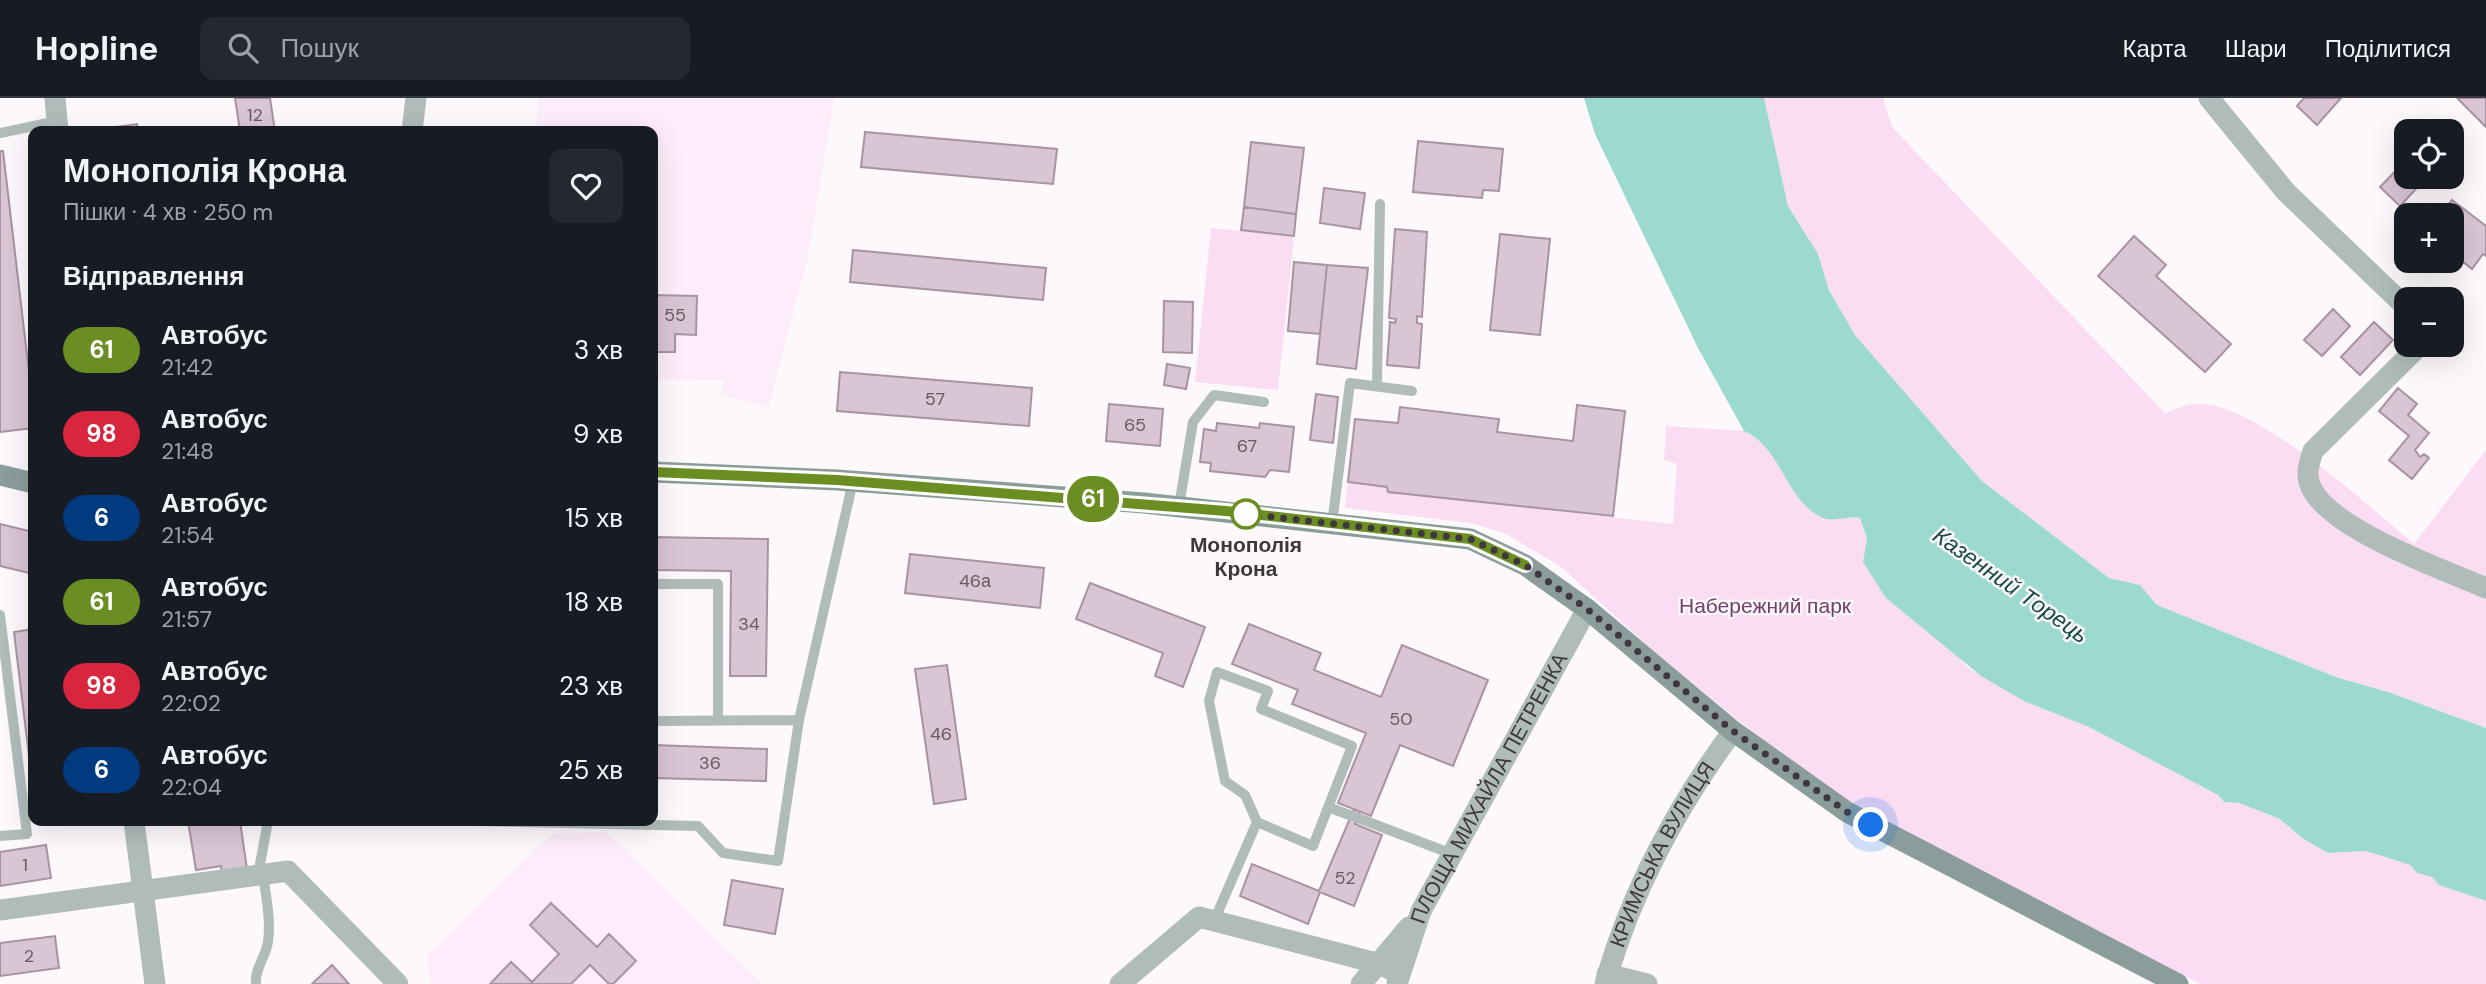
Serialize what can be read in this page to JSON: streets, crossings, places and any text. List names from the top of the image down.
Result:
{
  "streets": {
    "street": ["ПЛОЩА МИХАЙЛА ПЕТРЕНКА", "КРИМСЬКА ВУЛИЦЯ"]
  },
  "water": ["Казенний Торець"],
  "parks": ["Набережний парк"],
  "places": ["Монополія Крона"],
  "lines": ["bus line 61"],
  "house_numbers": [
    "12",
    "55",
    "57",
    "65",
    "67",
    "46а",
    "34",
    "50",
    "46",
    "36",
    "1",
    "52",
    "2"
  ],
  "page": {
    "header": "Hopline",
    "search": "Пошук",
    "nav": ["Карта", "Шари", "Поділитися"],
    "on_map": "61",
    "map_buttons": ["+", "−"],
    "heading": [
      ["Монополія Крона", "Пішки · 4 хв · 250 m"],
      "Відправлення"
    ],
    "list": [
      {
        "mark": "61",
        "name": "Автобус",
        "note": "21:42",
        "value": "3 хв"
      },
      {
        "mark": "98",
        "name": "Автобус",
        "note": "21:48",
        "value": "9 хв"
      },
      {
        "mark": "6",
        "name": "Автобус",
        "note": "21:54",
        "value": "15 хв"
      },
      {
        "mark": "61",
        "name": "Автобус",
        "note": "21:57",
        "value": "18 хв"
      },
      {
        "mark": "98",
        "name": "Автобус",
        "note": "22:02",
        "value": "23 хв"
      },
      {
        "mark": "6",
        "name": "Автобус",
        "note": "22:04",
        "value": "25 хв"
      }
    ]
  }
}
